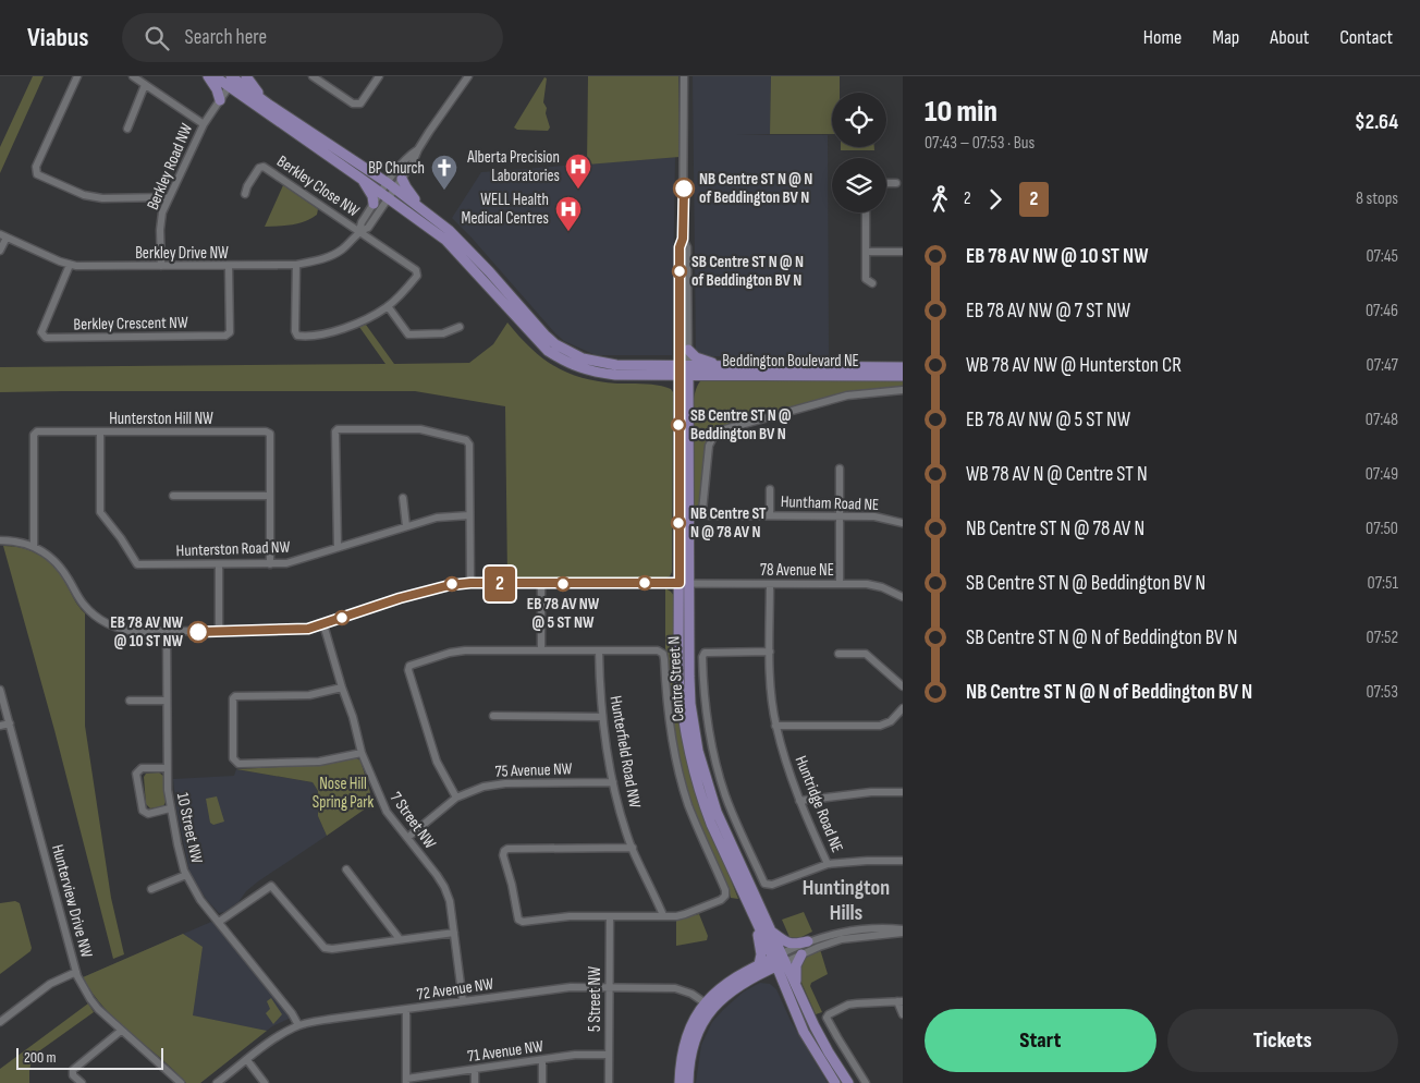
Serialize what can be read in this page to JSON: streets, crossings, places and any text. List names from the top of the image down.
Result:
{
  "streets": {
    "main road": ["Beddington Boulevard NE", "Centre Street N"],
    "street": [
      "Berkley Road NW",
      "Berkley Close NW",
      "Berkley Drive NW",
      "Berkley Crescent NW",
      "Hunterston Hill NW",
      "Huntham Road NE",
      "Hunterston Road NW",
      "78 Avenue NE",
      "Hunterfield Road NW",
      "75 Avenue NW",
      "Huntridge Road NE",
      "7 Street NW",
      "10 Street NW",
      "Hunterview Drive NW",
      "72 Avenue NW",
      "5 Street NW",
      "71 Avenue NW"
    ]
  },
  "crossings": [
    ["Berkley Road NW", "Berkley Drive NW"],
    ["Berkley Close NW", "Berkley Drive NW"],
    ["Berkley Drive NW", "Berkley Crescent NW"],
    ["Beddington Boulevard NE", "Centre Street N"],
    ["Hunterston Hill NW", "Hunterston Road NW"],
    ["Hunterston Hill NW", "78 Avenue NE"],
    ["78 Avenue NE", "Centre Street N"],
    ["78 Avenue NE", "Huntridge Road NE"],
    ["78 Avenue NE", "7 Street NW"],
    ["78 Avenue NE", "10 Street NW"],
    ["Hunterfield Road NW", "75 Avenue NW"],
    ["75 Avenue NW", "7 Street NW"],
    ["7 Street NW", "72 Avenue NW"],
    ["10 Street NW", "72 Avenue NW"],
    ["72 Avenue NW", "5 Street NW"],
    ["5 Street NW", "71 Avenue NW"]
  ],
  "districts": ["Huntington Hills"],
  "parks": ["Nose Hill Spring Park"],
  "places": {
    "other": [
      "NB Centre ST N @ N of Beddington BV N",
      "SB Centre ST N @ N of Beddington BV N",
      "SB Centre ST N @ Beddington BV N",
      "NB Centre ST N @ 78 AV N",
      "EB 78 AV NW @ 5 ST NW",
      "EB 78 AV NW @ 10 ST NW"
    ],
    "hospital": ["Alberta Precision Laboratories", "WELL Health Medical Centres"],
    "church": ["BP Church"]
  },
  "lines": ["bus line 2"],
  "scale_bar": "200 m",
  "page": {
    "header": "Viabus",
    "search": "Search here",
    "nav": [
      "Home",
      "Map",
      "About",
      "Contact"
    ],
    "on_map": "2",
    "heading": ["10 min", "07:43 – 07:53 · Bus", "$2.64"],
    "legs": ["2", "2", "8 stops"],
    "list": [
      {
        "name": "EB 78 AV NW @ 10 ST NW",
        "value": "07:45"
      },
      {
        "name": "EB 78 AV NW @ 7 ST NW",
        "value": "07:46"
      },
      {
        "name": "WB 78 AV NW @ Hunterston CR",
        "value": "07:47"
      },
      {
        "name": "EB 78 AV NW @ 5 ST NW",
        "value": "07:48"
      },
      {
        "name": "WB 78 AV N @ Centre ST N",
        "value": "07:49"
      },
      {
        "name": "NB Centre ST N @ 78 AV N",
        "value": "07:50"
      },
      {
        "name": "SB Centre ST N @ Beddington BV N",
        "value": "07:51"
      },
      {
        "name": "SB Centre ST N @ N of Beddington BV N",
        "value": "07:52"
      },
      {
        "name": "NB Centre ST N @ N of Beddington BV N",
        "value": "07:53"
      }
    ],
    "buttons": ["Start", "Tickets"],
    "scale": "200 m"
  }
}
